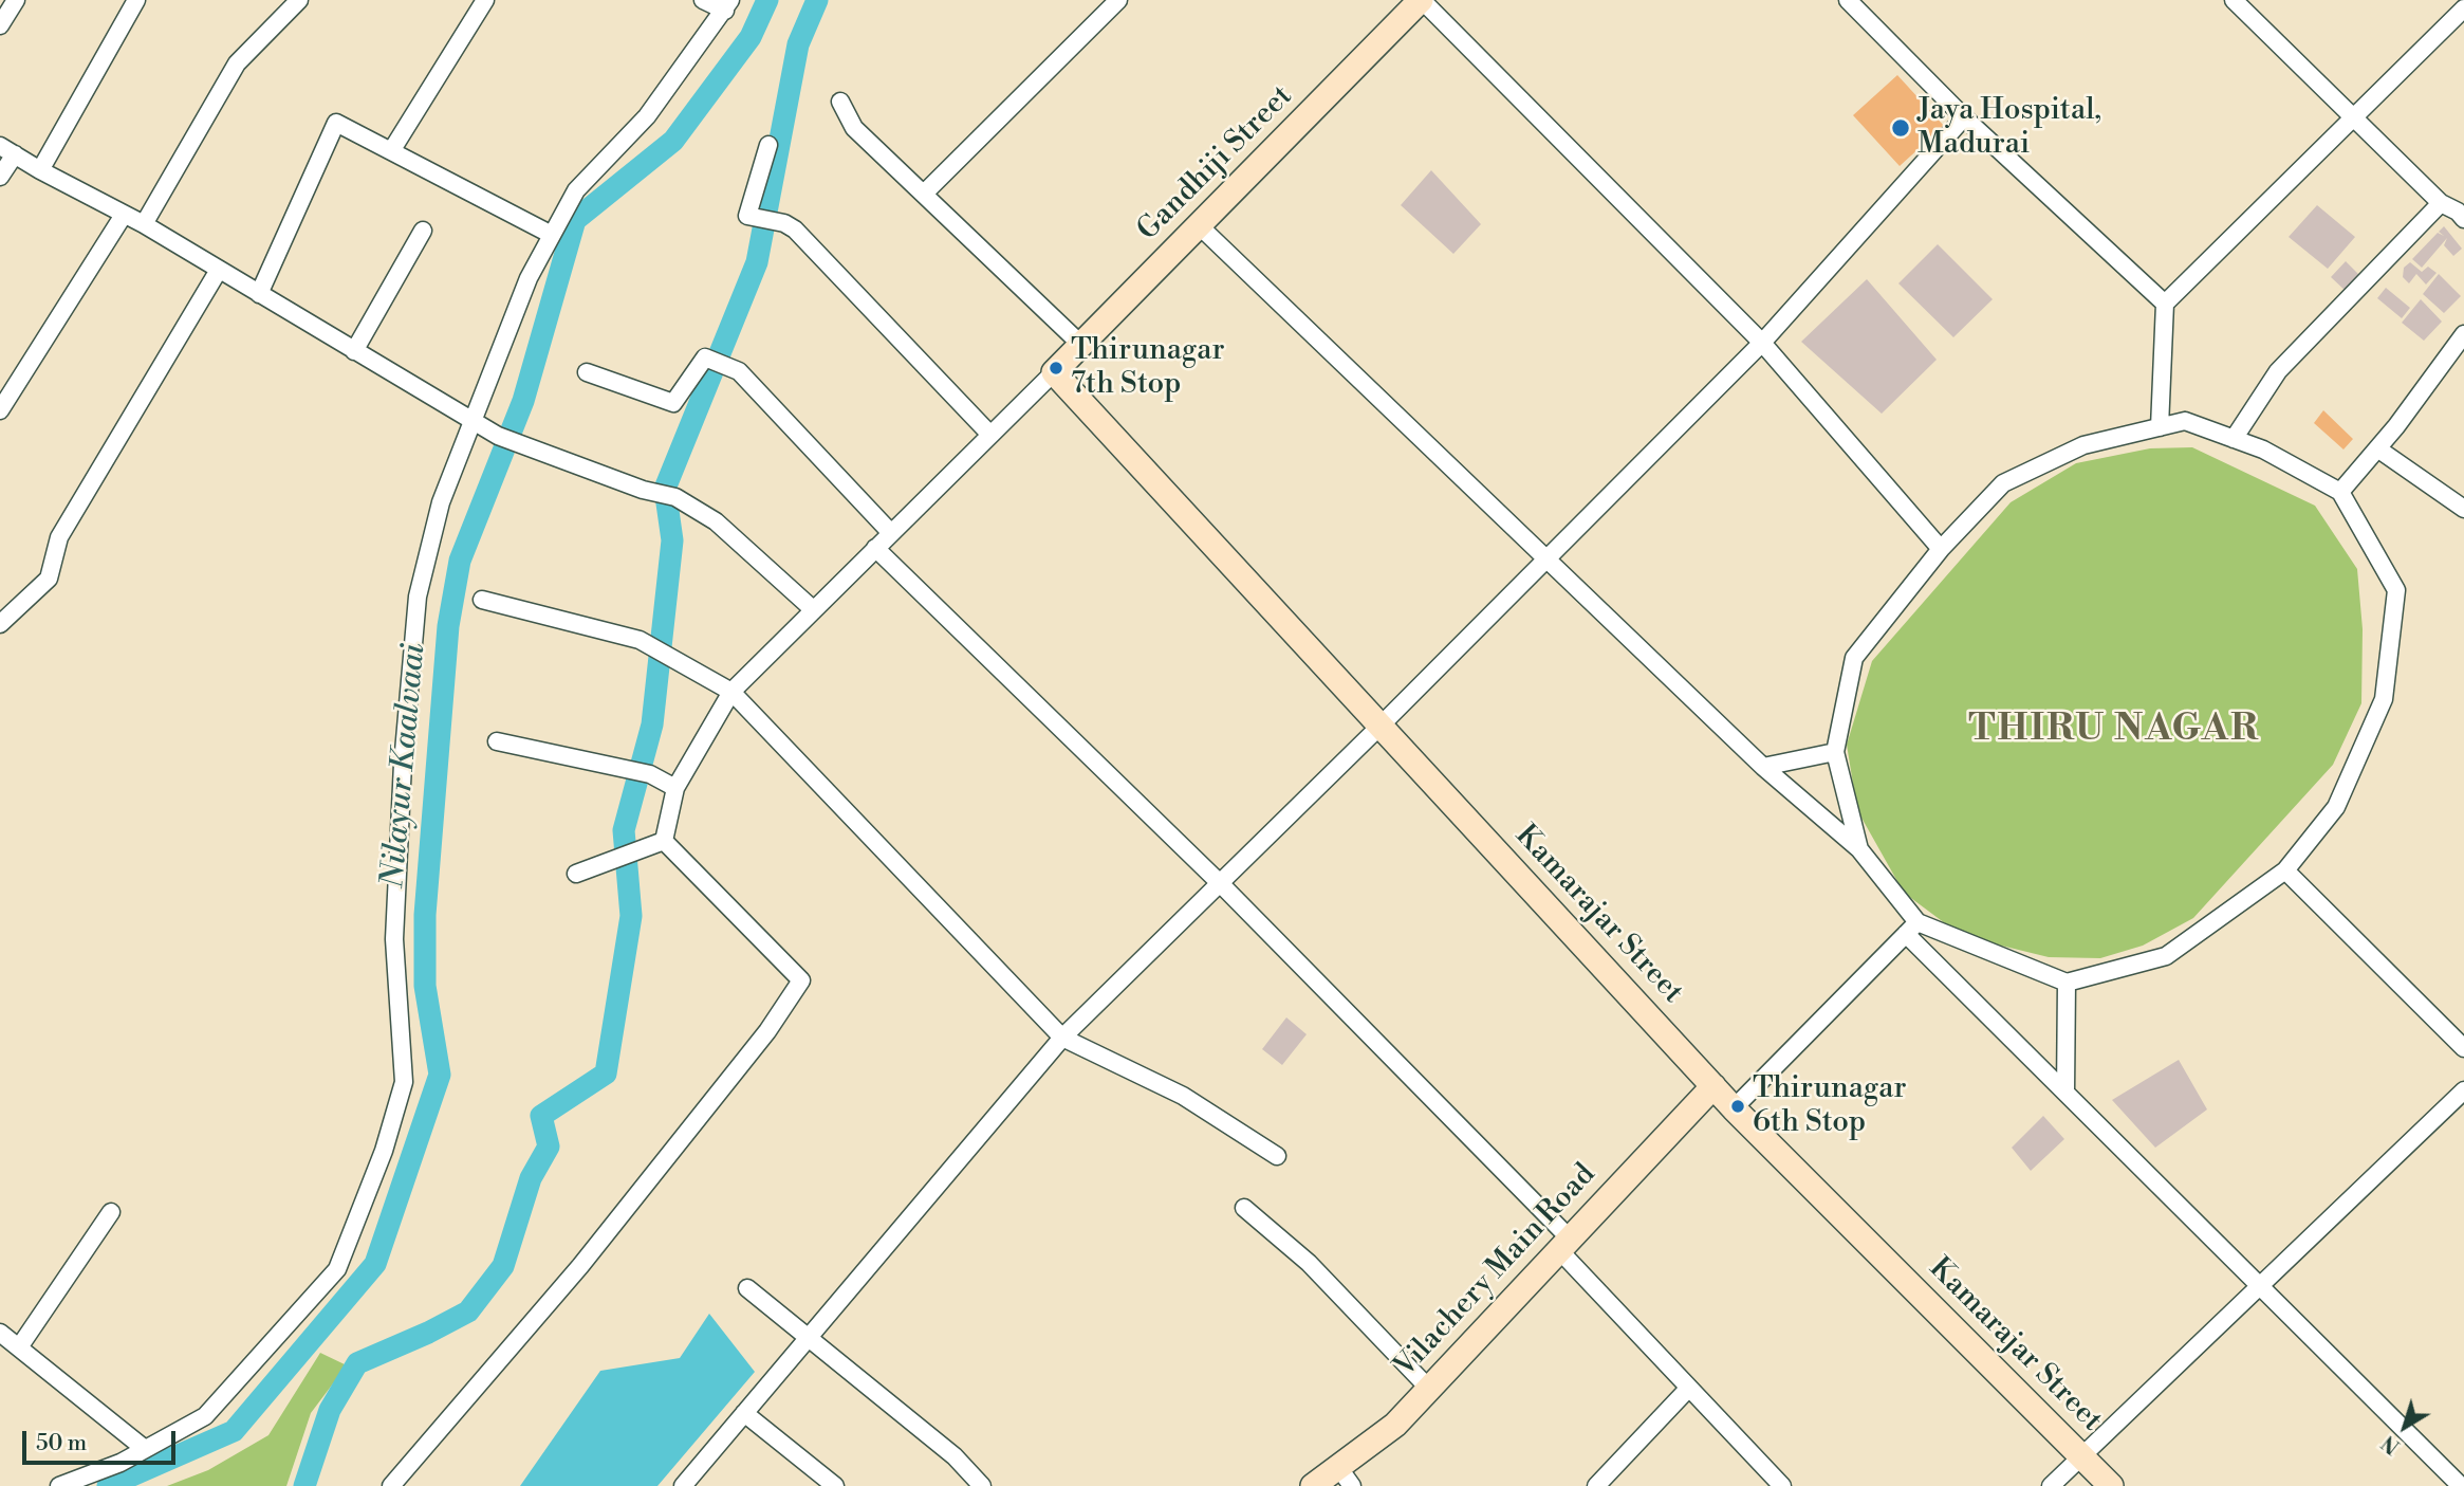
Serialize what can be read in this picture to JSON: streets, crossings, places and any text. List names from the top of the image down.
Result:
{
  "streets": {
    "main road": ["Gandhiji Street", "Kamarajar Street", "Vilachery Main Road"]
  },
  "crossings": [
    ["Gandhiji Street", "Kamarajar Street"],
    ["Kamarajar Street", "Vilachery Main Road"]
  ],
  "districts": ["THIRU NAGAR"],
  "water": ["Nilayur Kaalvaai"],
  "places": ["Jaya Hospital, Madurai", "Thirunagar 7th Stop", "Thirunagar 6th Stop"],
  "scale_bar": "50 m",
  "north": "bottom left"
}
